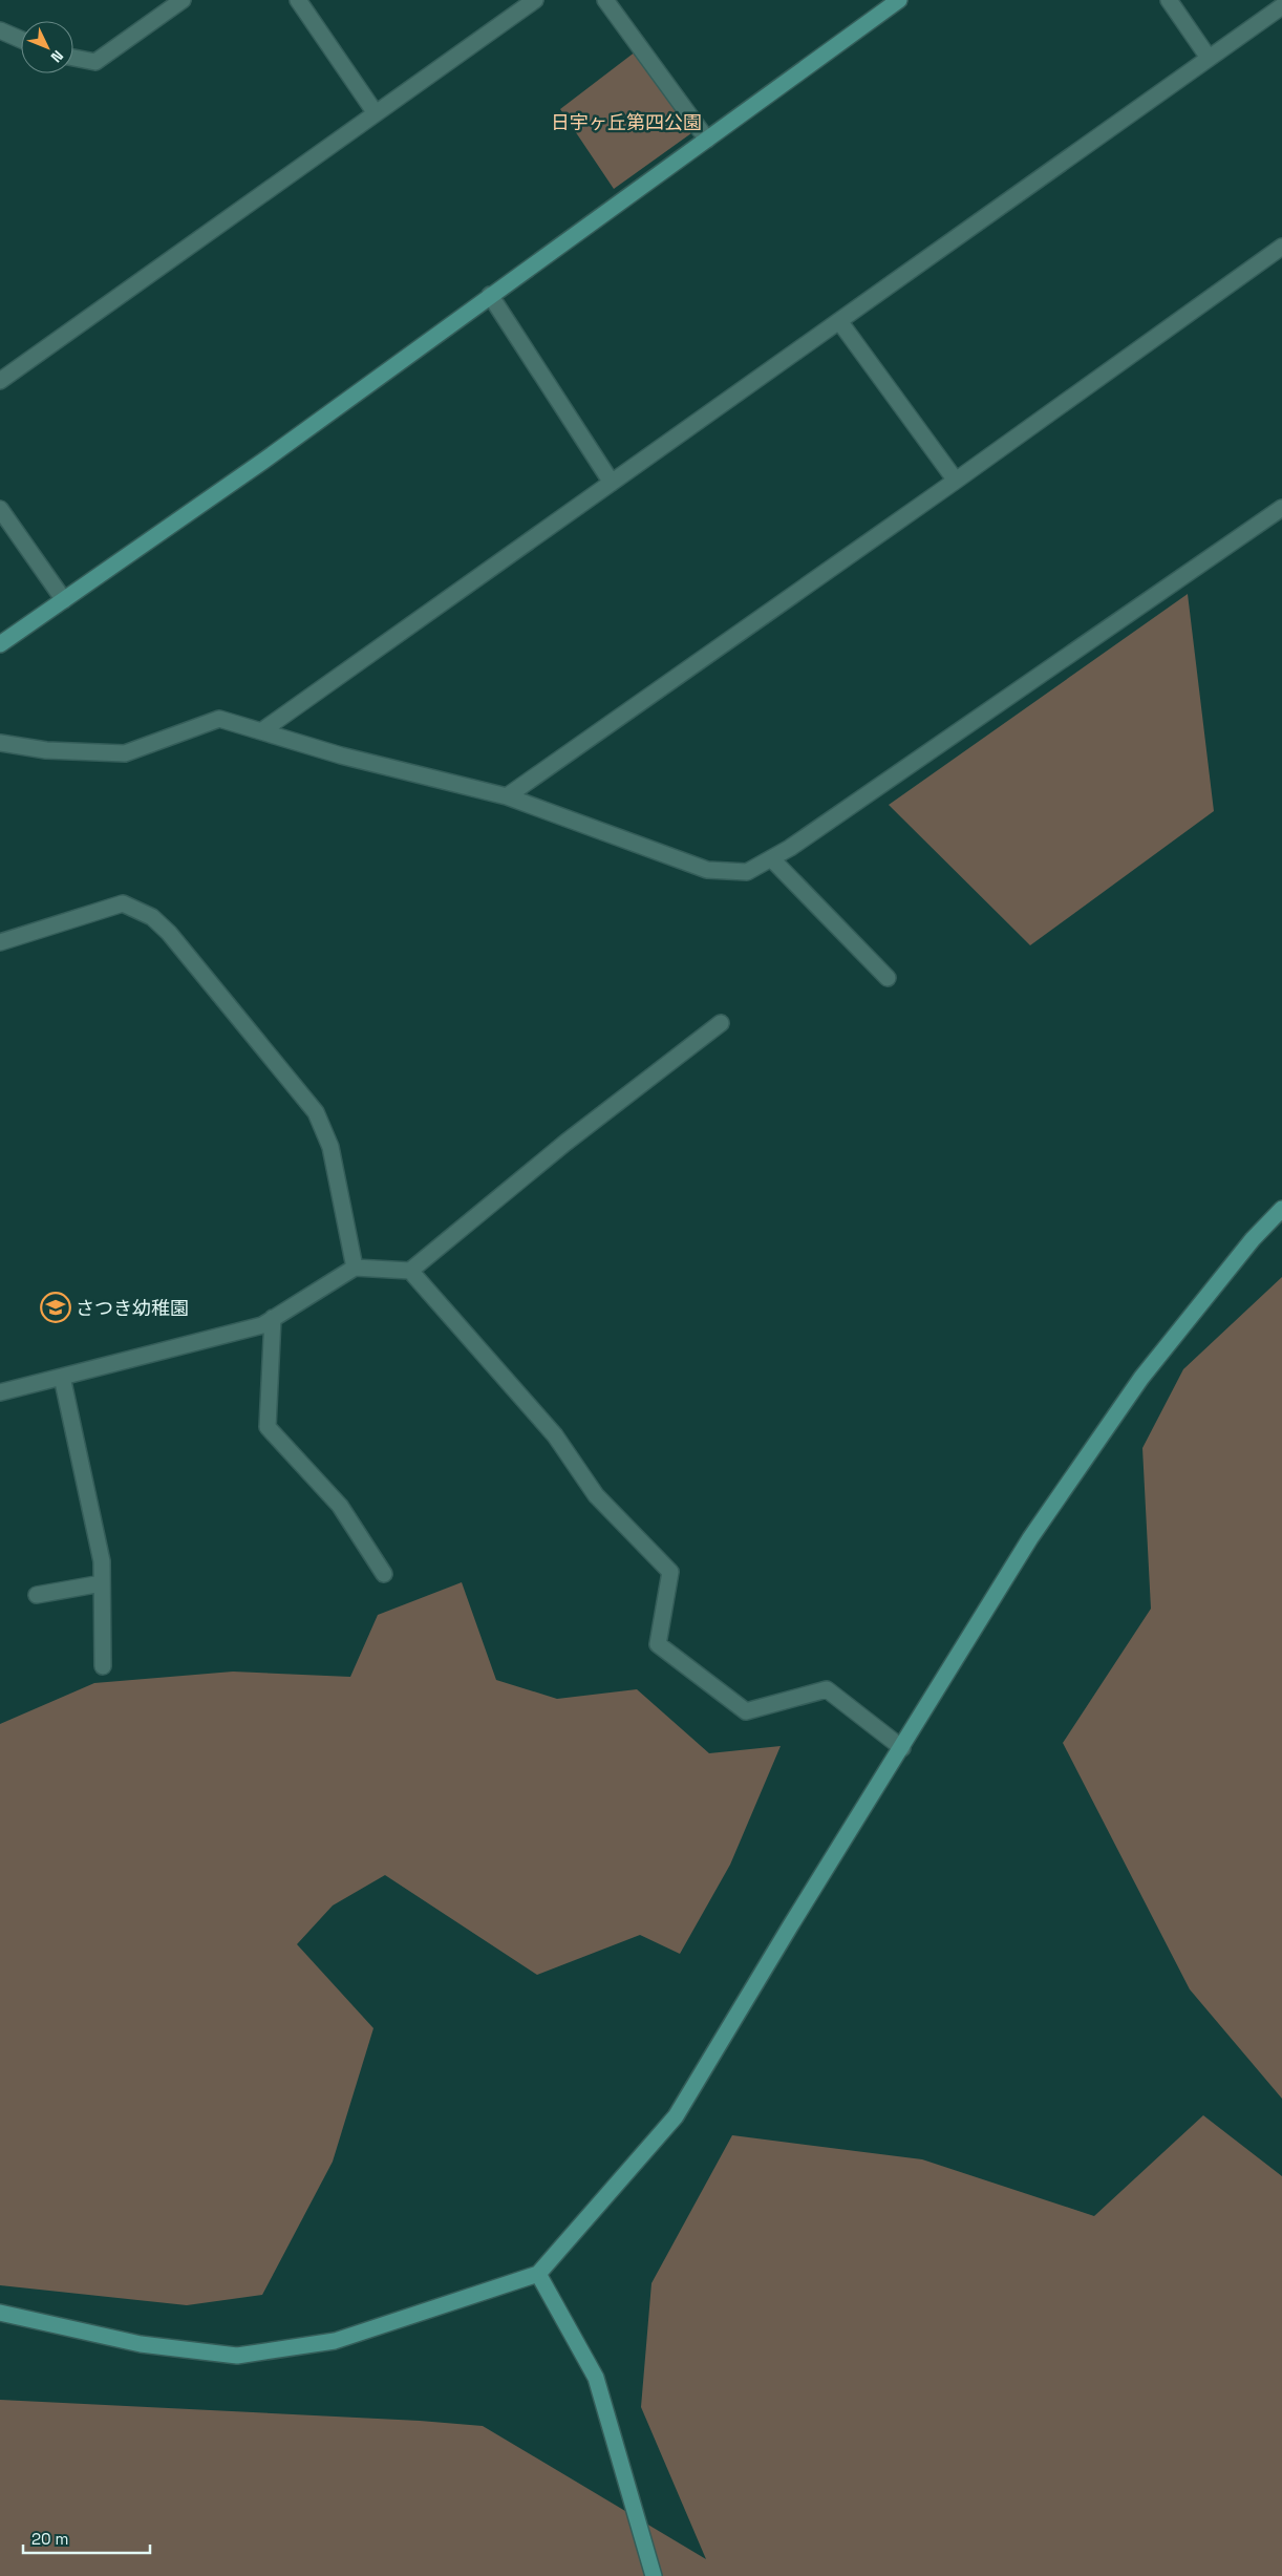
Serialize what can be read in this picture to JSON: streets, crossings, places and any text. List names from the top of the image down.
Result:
{
  "parks": ["日宇ヶ丘第四公園"],
  "places": {
    "school or university": ["さつき幼稚園"]
  },
  "scale_bar": "20 m",
  "north": "bottom right"
}
